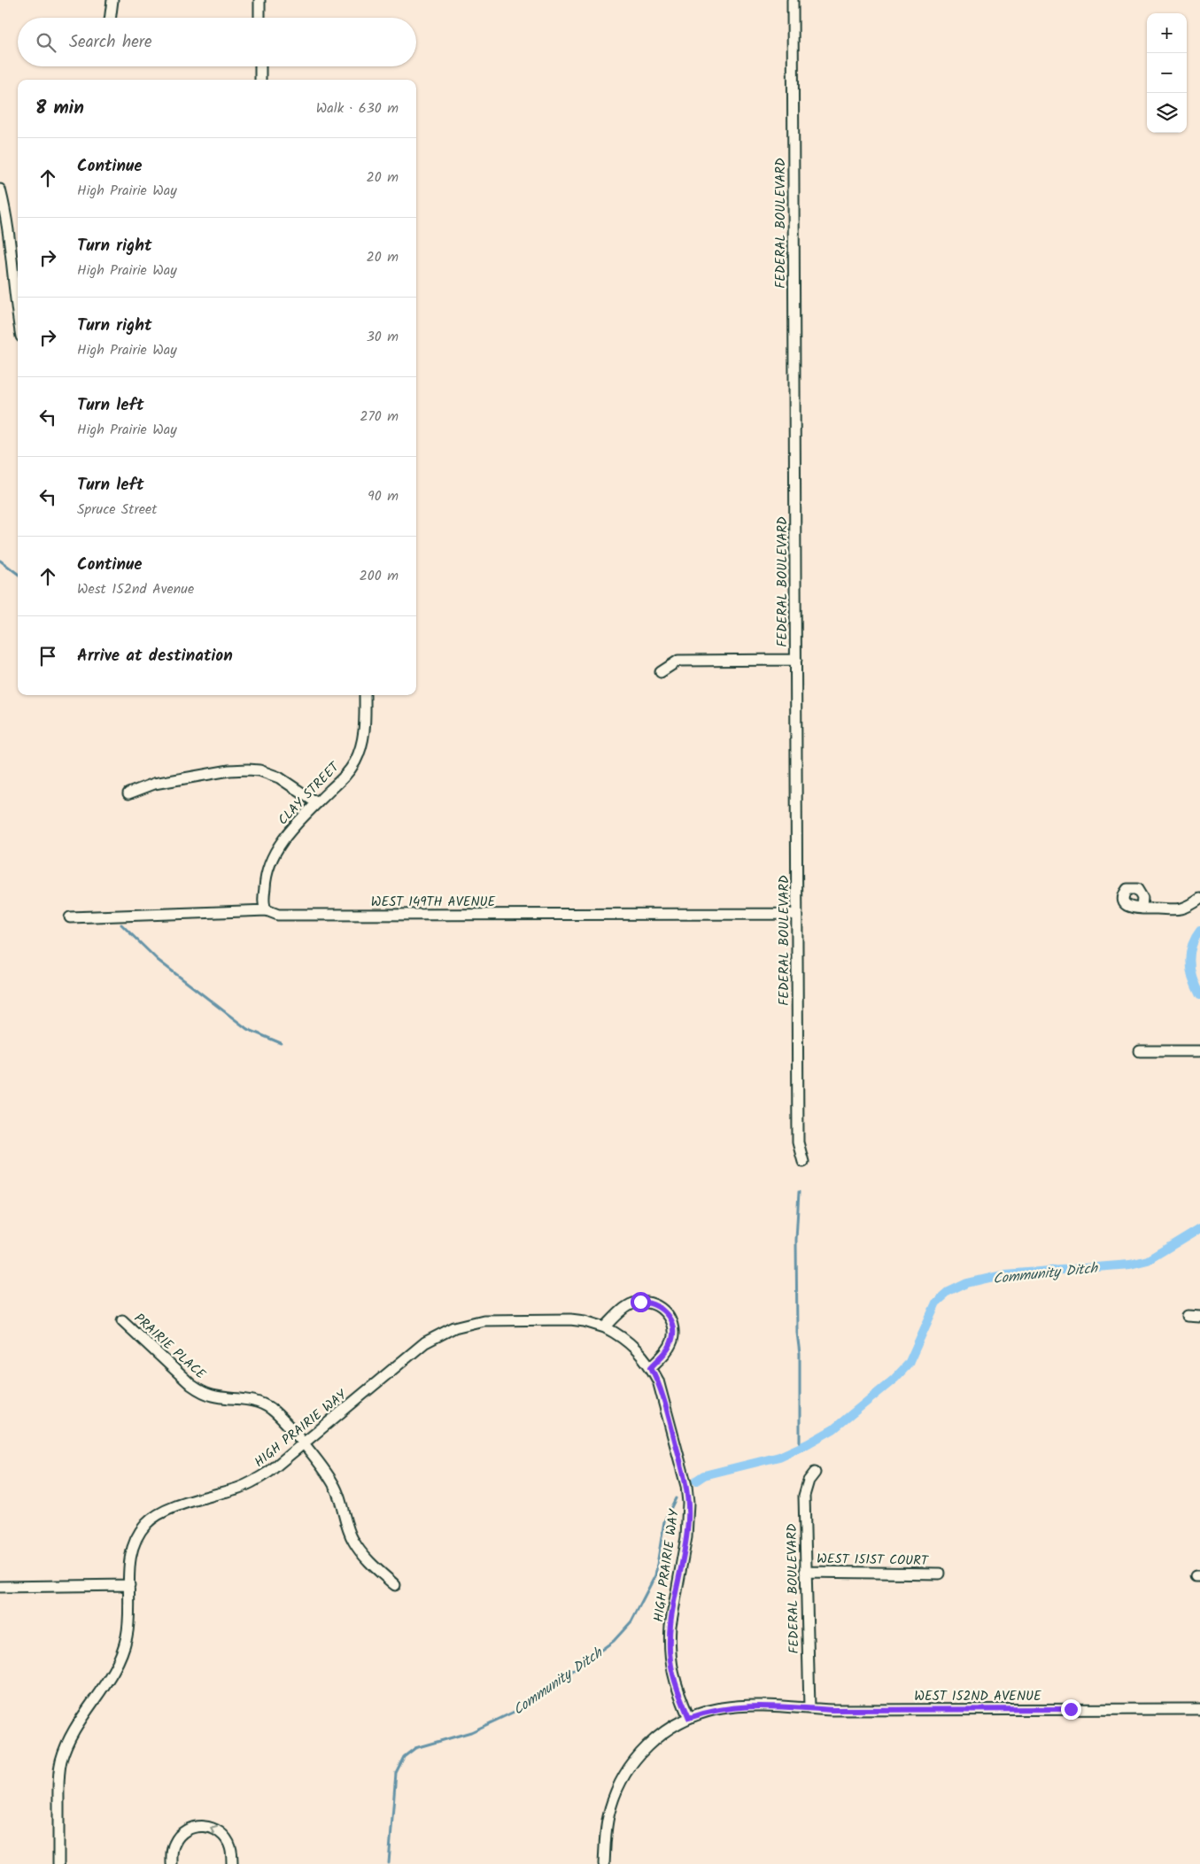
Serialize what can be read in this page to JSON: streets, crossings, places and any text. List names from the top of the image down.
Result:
{
  "streets": {
    "street": [
      "FEDERAL BOULEVARD",
      "CLAY STREET",
      "WEST 149TH AVENUE",
      "PRAIRIE PLACE",
      "HIGH PRAIRIE WAY",
      "WEST 151ST COURT",
      "WEST 152ND AVENUE"
    ]
  },
  "crossings": [
    ["FEDERAL BOULEVARD", "WEST 149TH AVENUE"],
    ["FEDERAL BOULEVARD", "WEST 151ST COURT"],
    ["FEDERAL BOULEVARD", "WEST 152ND AVENUE"],
    ["CLAY STREET", "WEST 149TH AVENUE"],
    ["PRAIRIE PLACE", "HIGH PRAIRIE WAY"],
    ["HIGH PRAIRIE WAY", "WEST 152ND AVENUE"]
  ],
  "water": ["Community Ditch"],
  "page": {
    "map_buttons": ["+", "−"],
    "search": "Search here",
    "heading": ["8 min", "Walk · 630 m"],
    "list": [
      ["Continue", "High Prairie Way", "20 m"],
      ["Turn right", "High Prairie Way", "20 m"],
      ["Turn right", "High Prairie Way", "30 m"],
      ["Turn left", "High Prairie Way", "270 m"],
      ["Turn left", "Spruce Street", "90 m"],
      ["Continue", "West 152nd Avenue", "200 m"],
      "Arrive at destination"
    ]
  }
}
